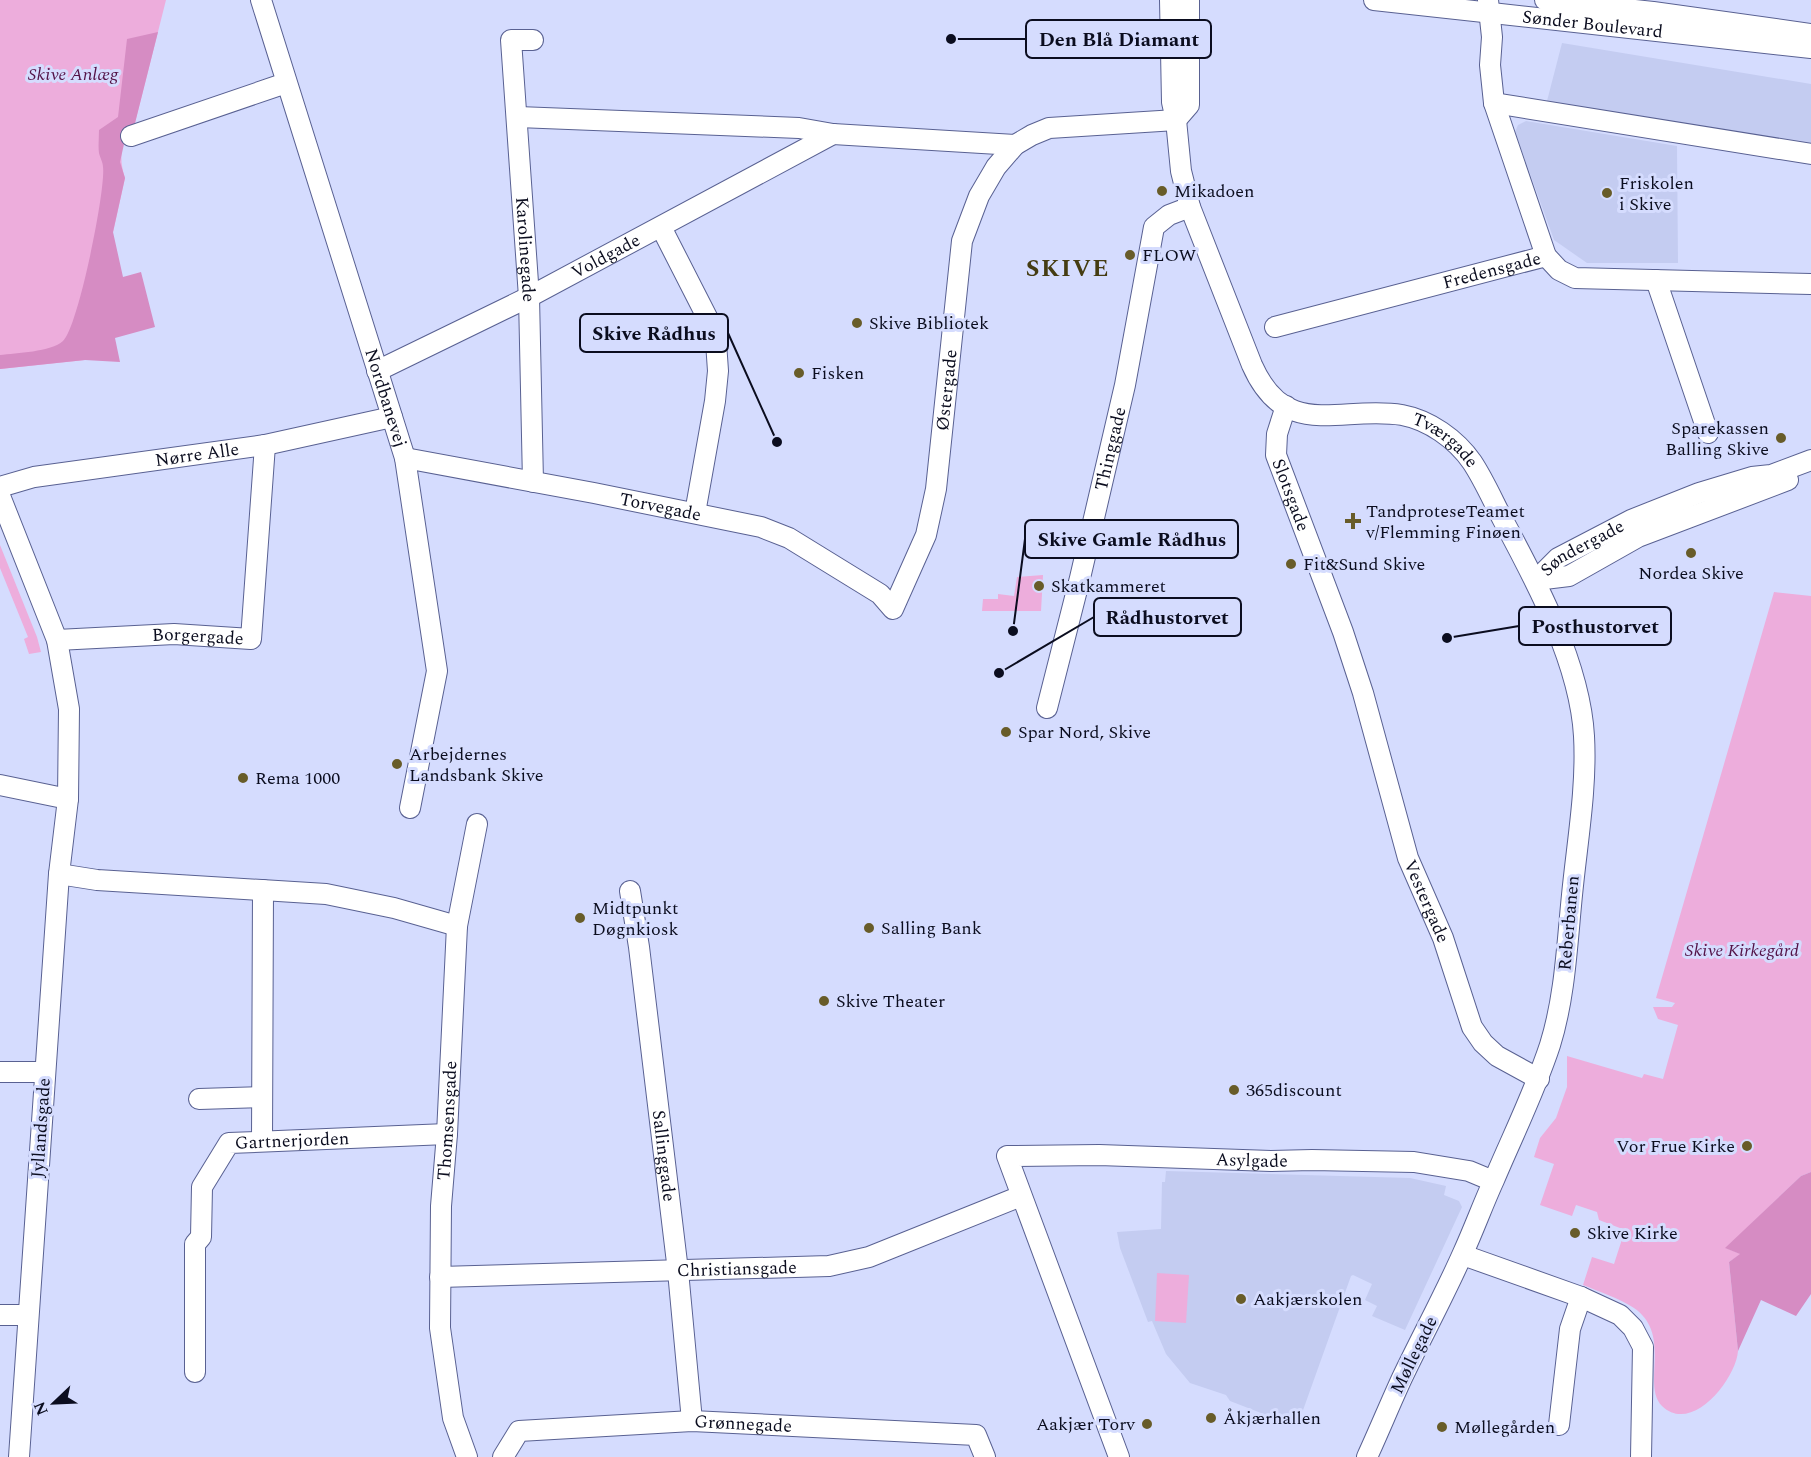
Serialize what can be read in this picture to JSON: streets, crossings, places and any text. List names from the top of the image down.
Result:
{
  "streets": {
    "street": [
      "Sønder Boulevard",
      "Karolinegade",
      "Voldgade",
      "Fredensgade",
      "Østergade",
      "Nordbanevej",
      "Tværgade",
      "Thinggade",
      "Nørre Alle",
      "Slotsgade",
      "Torvegade",
      "Søndergade",
      "Borgergade",
      "Vestergade",
      "Reberbanen",
      "Thomsensgade",
      "Jyllandsgade",
      "Gartnerjorden",
      "Sallinggade",
      "Asylgade",
      "Christiansgade",
      "Møllegade",
      "Grønnegade"
    ]
  },
  "crossings": [
    ["Karolinegade", "Voldgade"],
    ["Karolinegade", "Torvegade"],
    ["Voldgade", "Nordbanevej"],
    ["Østergade", "Torvegade"],
    ["Nordbanevej", "Nørre Alle"],
    ["Nordbanevej", "Torvegade"],
    ["Tværgade", "Slotsgade"],
    ["Tværgade", "Søndergade"],
    ["Tværgade", "Reberbanen"],
    ["Nørre Alle", "Borgergade"],
    ["Slotsgade", "Vestergade"],
    ["Søndergade", "Reberbanen"],
    ["Borgergade", "Jyllandsgade"],
    ["Vestergade", "Reberbanen"],
    ["Reberbanen", "Asylgade"],
    ["Reberbanen", "Møllegade"],
    ["Thomsensgade", "Gartnerjorden"],
    ["Thomsensgade", "Christiansgade"],
    ["Sallinggade", "Christiansgade"],
    ["Sallinggade", "Grønnegade"],
    ["Asylgade", "Christiansgade"]
  ],
  "districts": ["SKIVE"],
  "parks": ["Skive Anlæg", "Skive Kirkegård"],
  "places": {
    "other": [
      "Den Blå Diamant",
      "Mikadoen",
      "Friskolen i Skive",
      "FLOW",
      "Skive Bibliotek",
      "Fisken",
      "Sparekassen Balling Skive",
      "Skive Rådhus",
      "Nordea Skive",
      "Fit&Sund Skive",
      "Skatkammeret",
      "Skive Gamle Rådhus",
      "Posthustorvet",
      "Rådhustorvet",
      "Spar Nord, Skive",
      "Arbejdernes Landsbank Skive",
      "Rema 1000",
      "Midtpunkt Døgnkiosk",
      "Salling Bank",
      "Skive Theater",
      "365discount",
      "Vor Frue Kirke",
      "Skive Kirke",
      "Aakjærskolen",
      "Åkjærhallen",
      "Aakjær Torv",
      "Møllegården"
    ],
    "health": ["TandproteseTeamet v/Flemming Finøen"]
  },
  "north": "bottom left"
}
